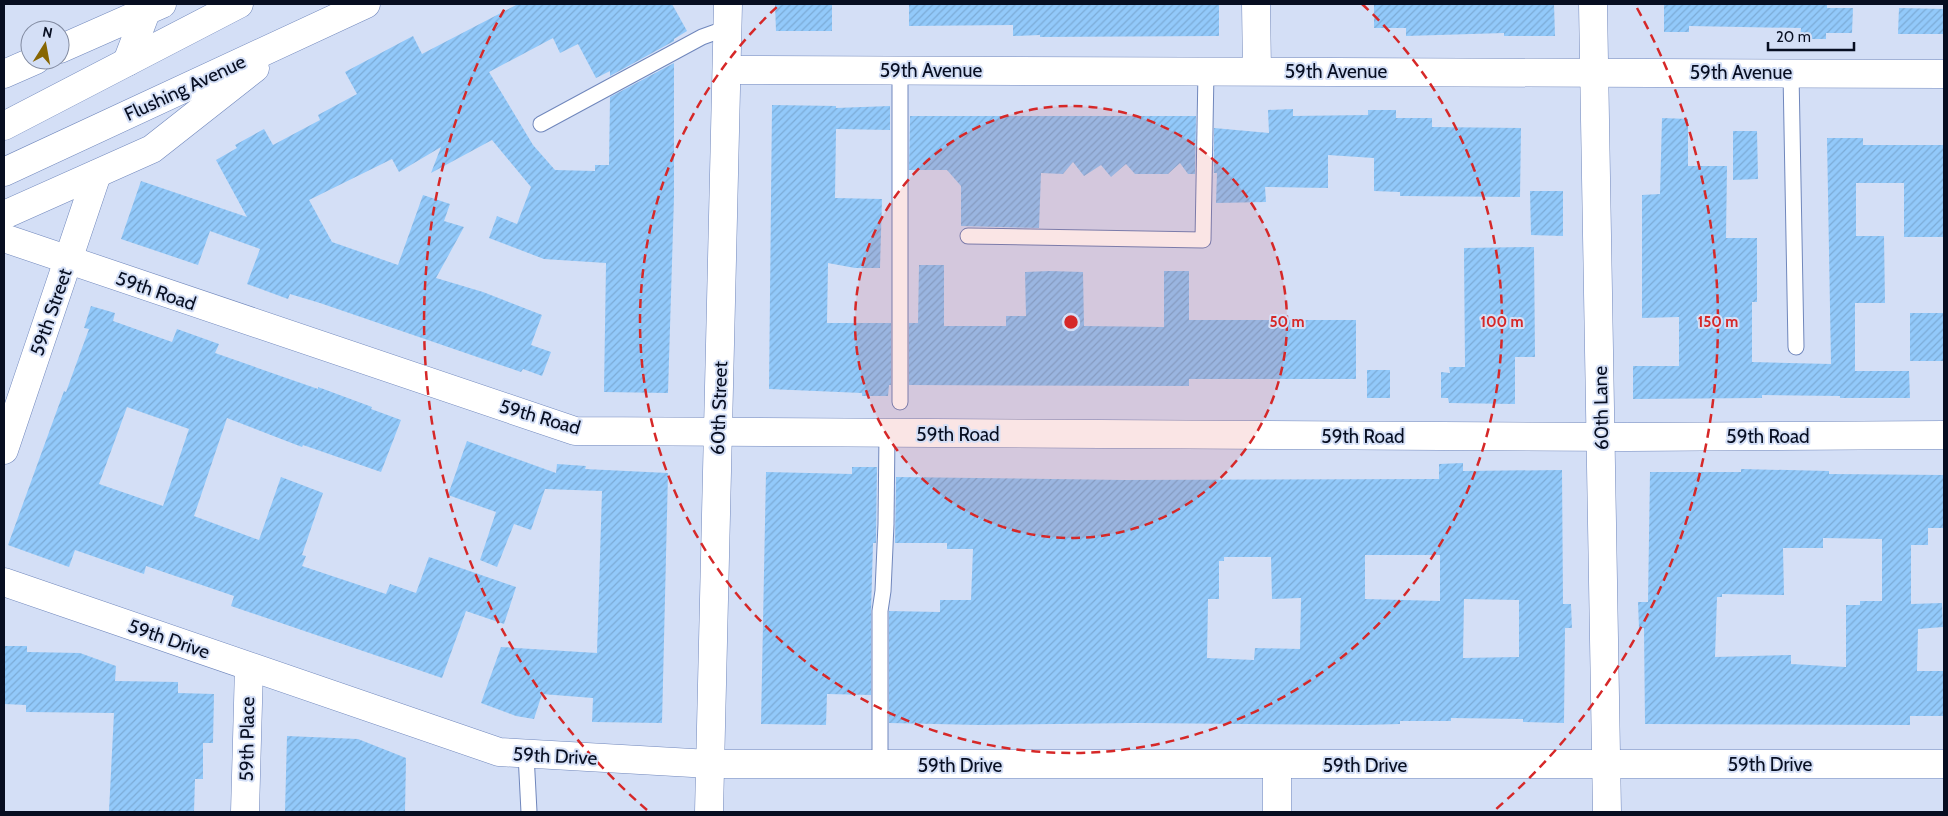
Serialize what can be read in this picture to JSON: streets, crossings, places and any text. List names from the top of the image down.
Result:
{
  "streets": {
    "street": [
      "59th Avenue",
      "Flushing Avenue",
      "59th Road",
      "59th Street",
      "60th Street",
      "60th Lane",
      "59th Drive",
      "59th Place"
    ]
  },
  "crossings": [
    ["59th Avenue", "60th Street"],
    ["59th Avenue", "60th Lane"],
    ["59th Road", "59th Street"],
    ["59th Road", "60th Street"],
    ["59th Road", "60th Lane"],
    ["60th Street", "59th Drive"],
    ["60th Lane", "59th Drive"],
    ["59th Drive", "59th Place"]
  ],
  "scale_bar": "20 m",
  "north": "top",
  "rings": ["50 m", "100 m", "150 m"]
}
